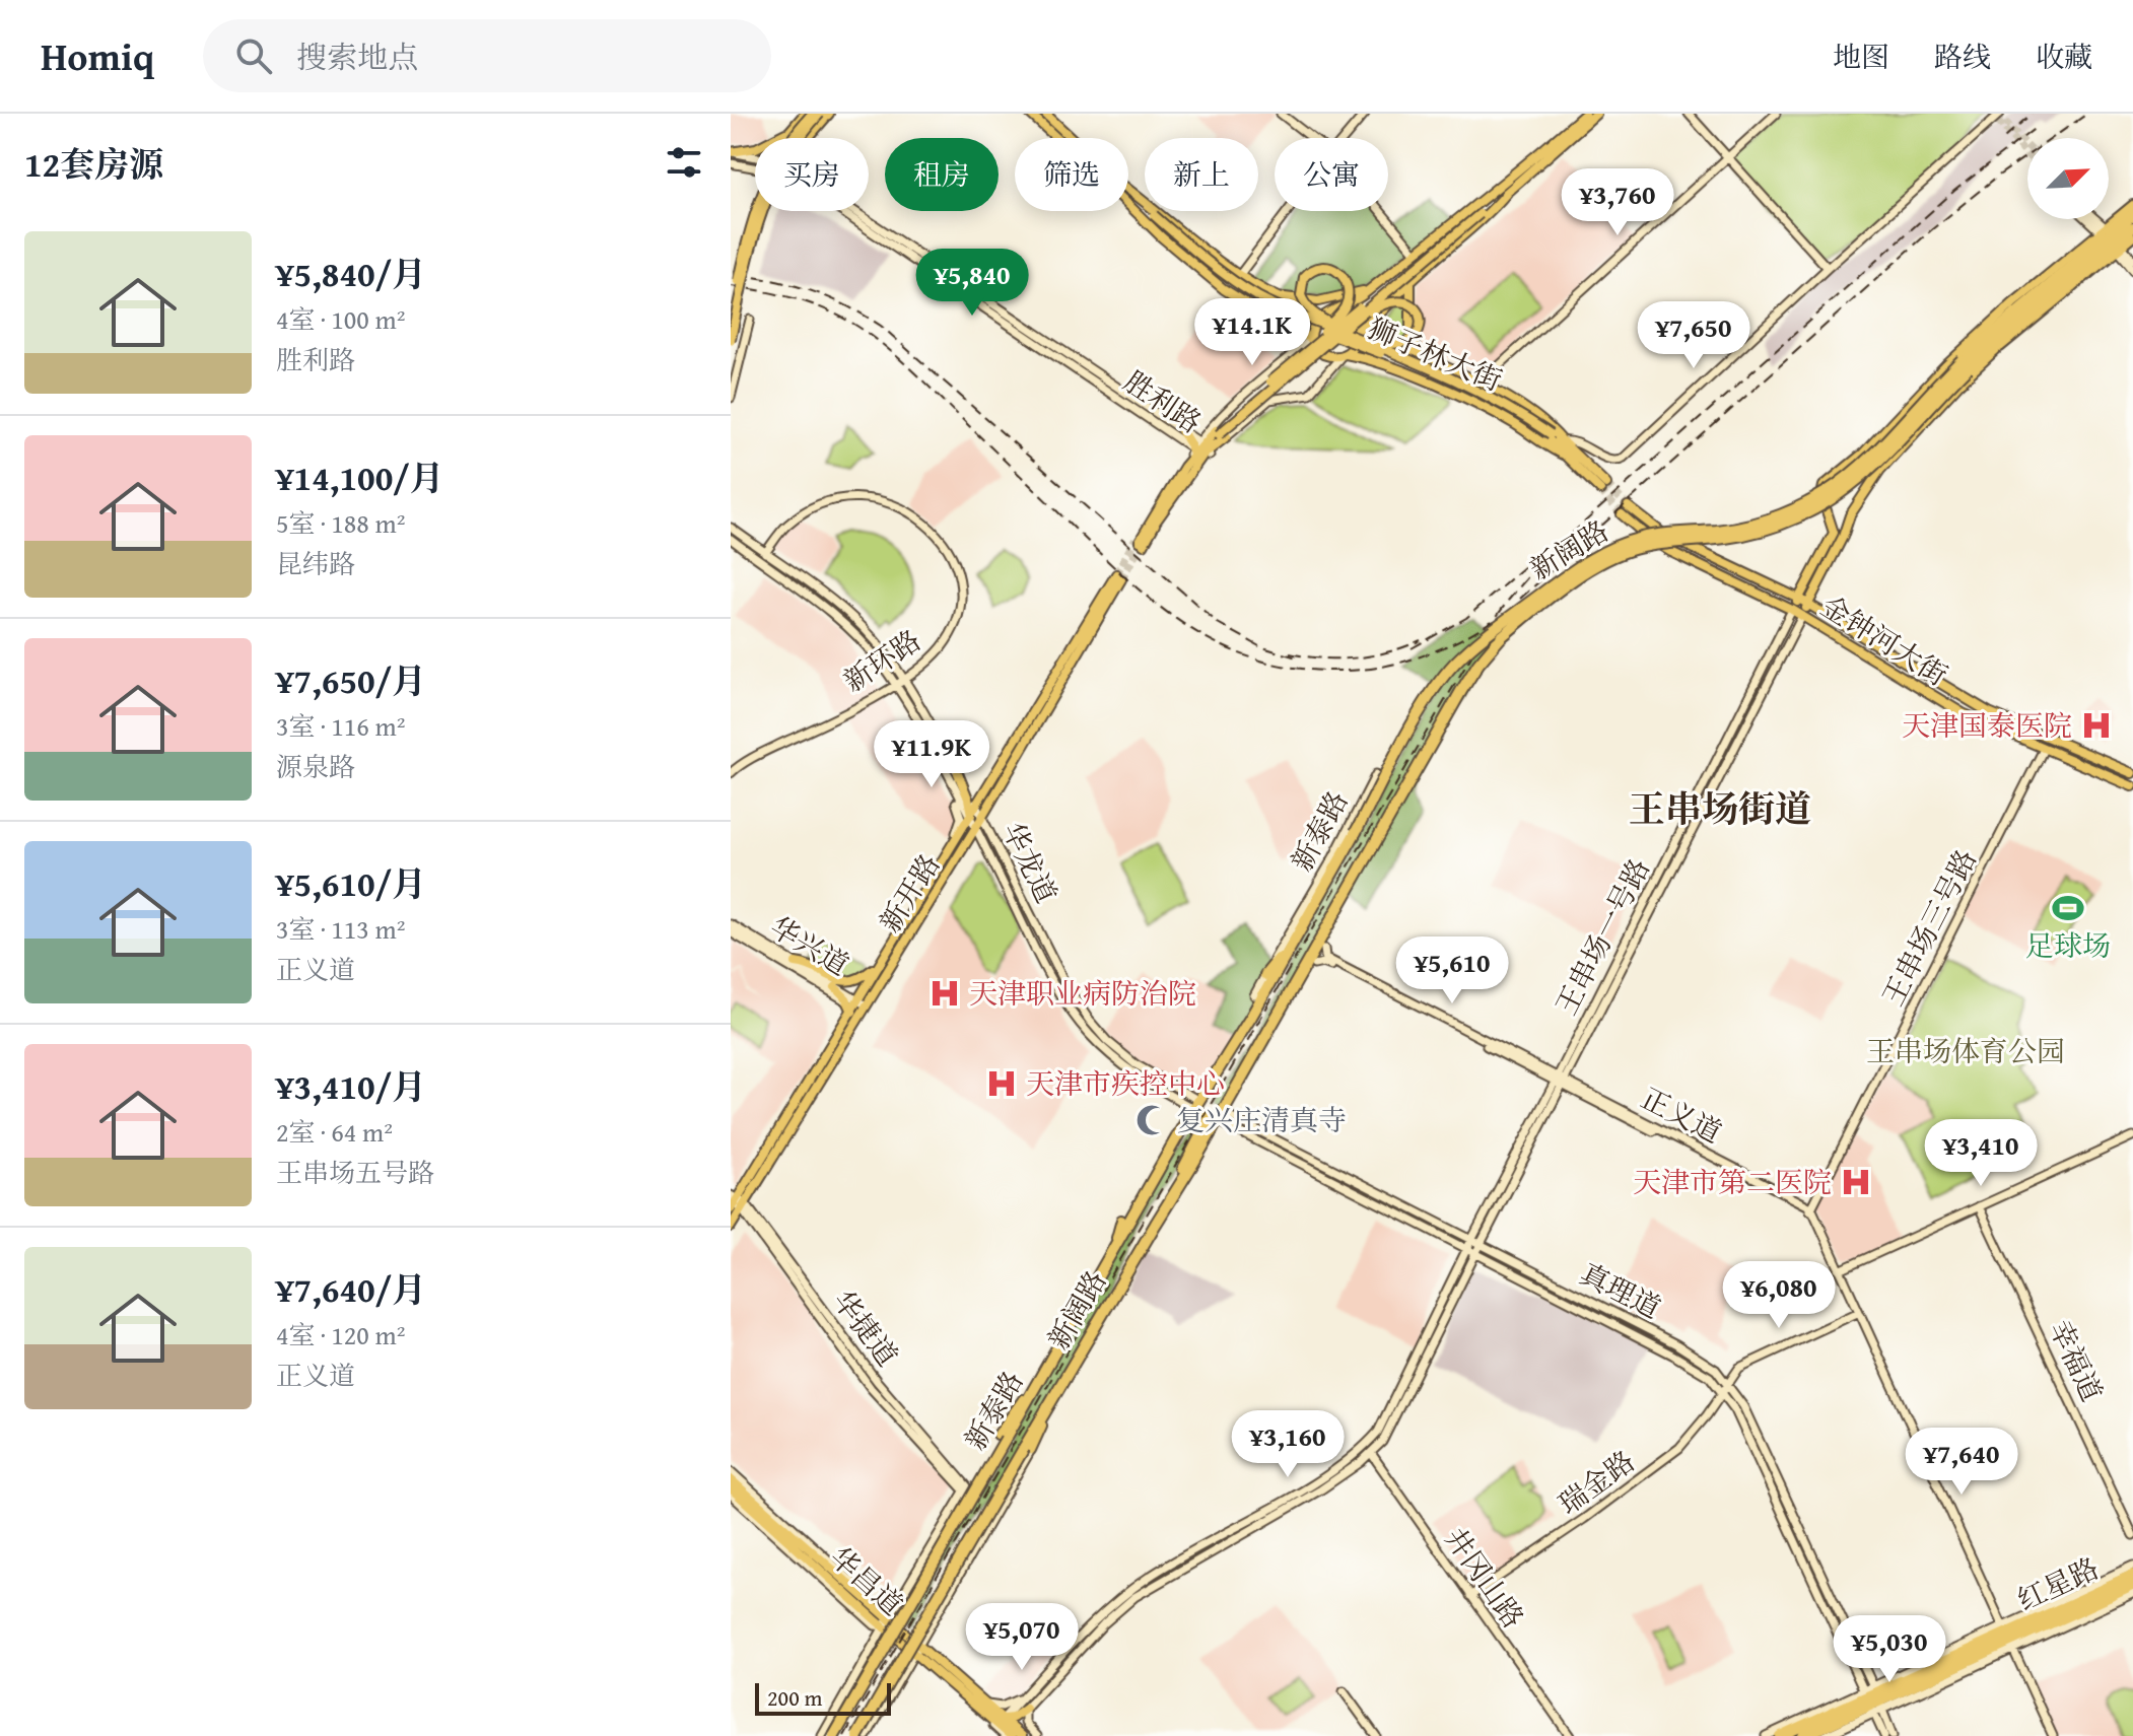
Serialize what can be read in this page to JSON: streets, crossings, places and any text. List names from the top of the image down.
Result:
{
  "streets": {
    "highway": ["新阔路", "新泰路", "红星路"],
    "main road": [
      "狮子林大街",
      "金钟河大街",
      "新开路",
      "华昌道"
    ],
    "street": [
      "胜利路",
      "新环路",
      "华龙道",
      "王串场三号路",
      "王串场一号路",
      "华兴道",
      "正义道",
      "真理道",
      "华捷道",
      "幸福道",
      "瑞金路",
      "井冈山路"
    ]
  },
  "crossings": [
    ["新阔路", "新泰路"],
    ["新阔路", "真理道"],
    ["金钟河大街", "王串场三号路"],
    ["金钟河大街", "王串场一号路"],
    ["新泰路", "华龙道"],
    ["华龙道", "新开路"],
    ["新开路", "华兴道"],
    ["新开路", "华捷道"],
    ["王串场三号路", "正义道"],
    ["王串场一号路", "正义道"],
    ["王串场一号路", "真理道"],
    ["王串场一号路", "井冈山路"],
    ["王串场一号路", "华昌道"],
    ["真理道", "瑞金路"],
    ["真理道", "红星路"],
    ["华捷道", "华昌道"],
    ["瑞金路", "井冈山路"]
  ],
  "districts": ["王串场街道"],
  "parks": ["王串场体育公园"],
  "places": {
    "hospital": [
      "天津国泰医院",
      "天津职业病防治院",
      "天津市疾控中心",
      "天津市第二医院"
    ],
    "sports": ["足球场"],
    "mosque": ["复兴庄清真寺"]
  },
  "scale_bar": "200 m",
  "north": "top right",
  "page": {
    "header": "Homiq",
    "search": "搜索地点",
    "nav": ["地图", "路线", "收藏"],
    "heading": "12套房源",
    "chip": [
      "买房",
      "租房",
      "筛选",
      "新上",
      "公寓"
    ],
    "price": [
      "¥3,760",
      "¥5,840",
      "¥14.1K",
      "¥7,650",
      "¥11.9K",
      "¥5,610",
      "¥3,410",
      "¥6,080",
      "¥3,160",
      "¥7,640",
      "¥5,070",
      "¥5,030"
    ],
    "list": [
      {
        "name": "¥5,840/月",
        "note": "4室 · 100 m² · 胜利路"
      },
      {
        "name": "¥14,100/月",
        "note": "5室 · 188 m² · 昆纬路"
      },
      {
        "name": "¥7,650/月",
        "note": "3室 · 116 m² · 源泉路"
      },
      {
        "name": "¥5,610/月",
        "note": "3室 · 113 m² · 正义道"
      },
      {
        "name": "¥3,410/月",
        "note": "2室 · 64 m² · 王串场五号路"
      },
      {
        "name": "¥7,640/月",
        "note": "4室 · 120 m² · 正义道"
      }
    ],
    "scale": "200 m"
  }
}
